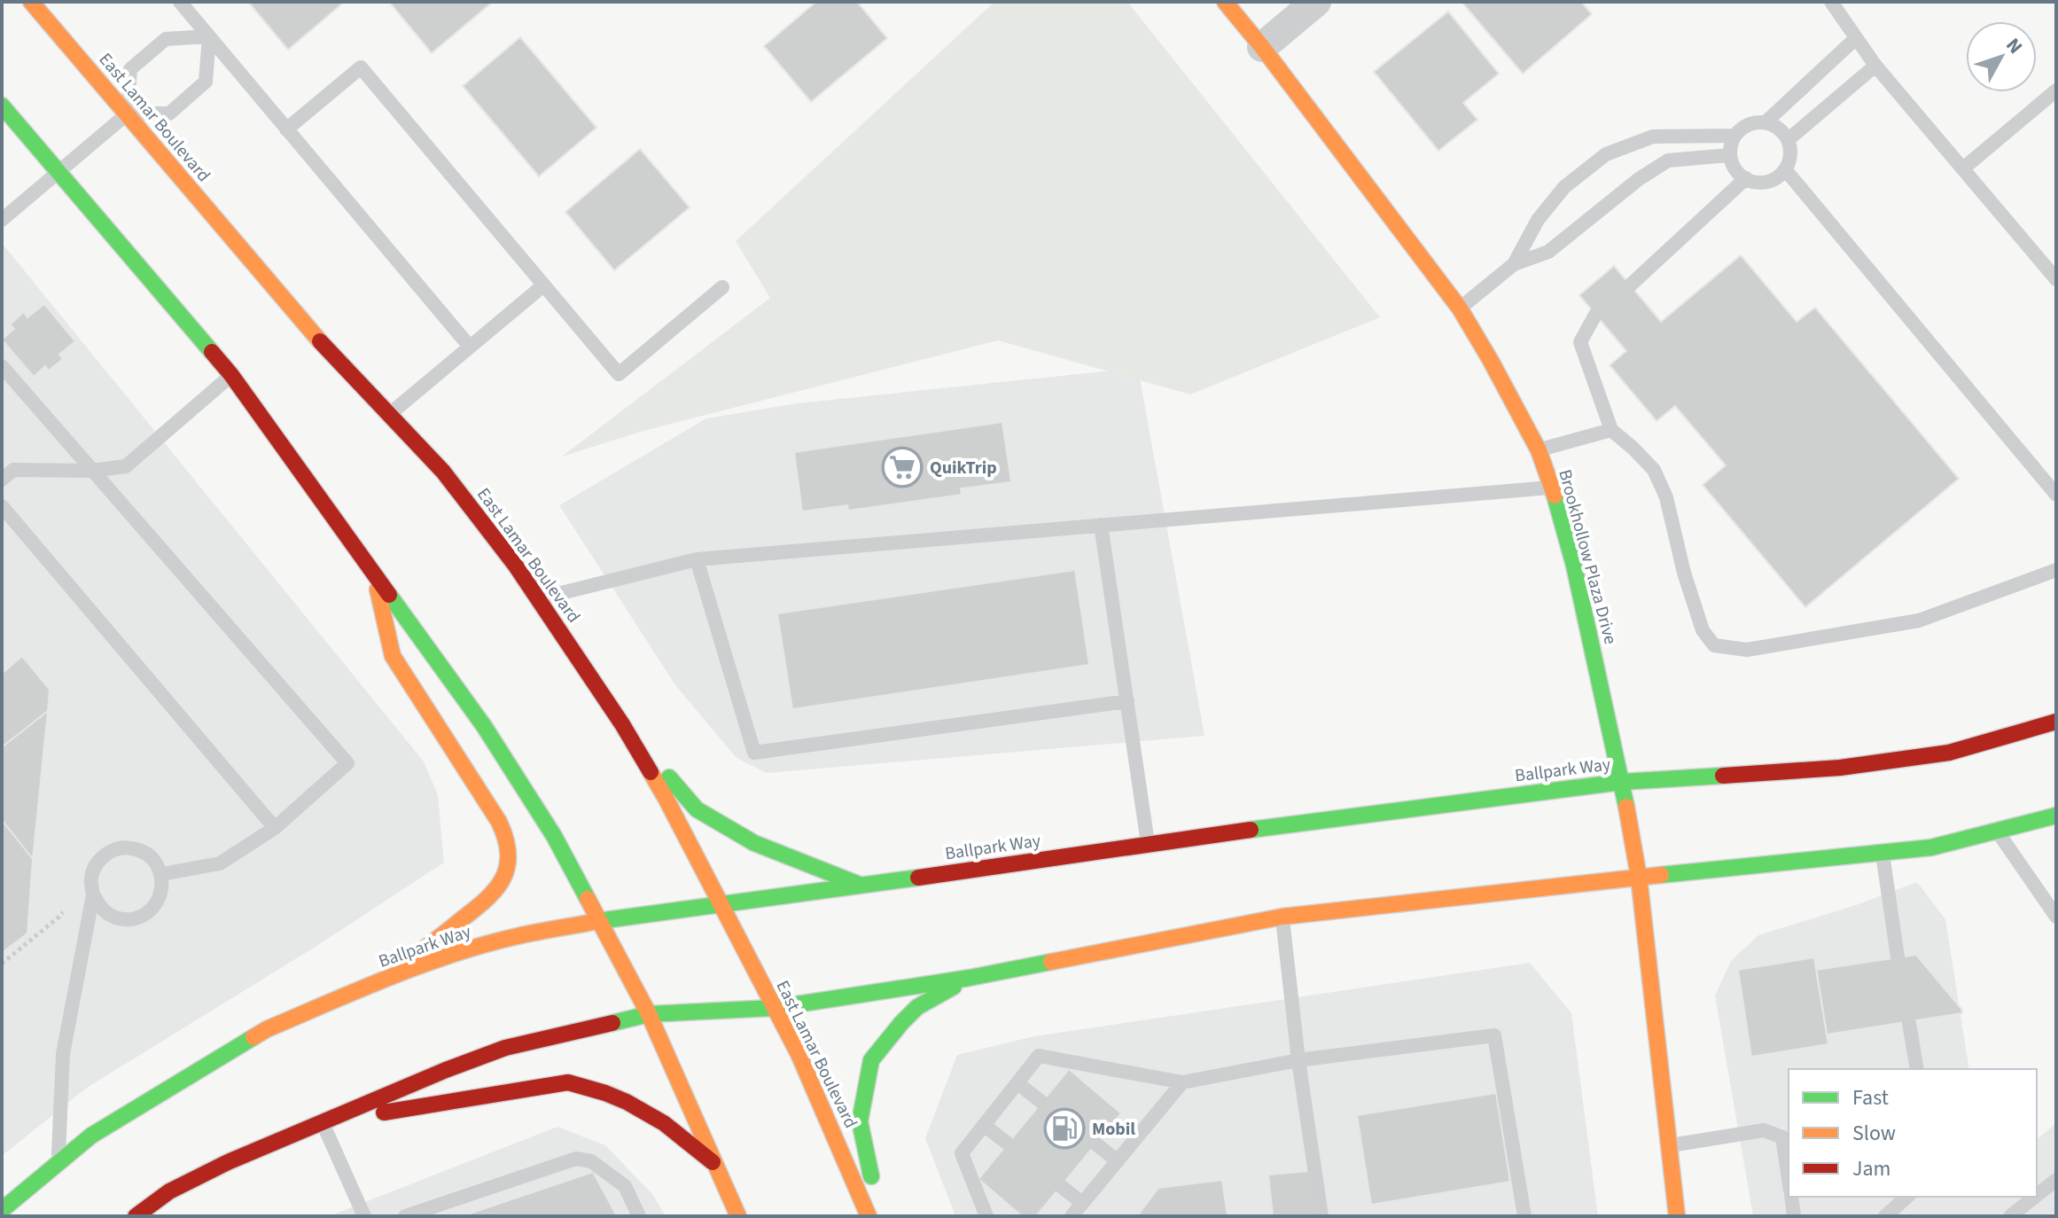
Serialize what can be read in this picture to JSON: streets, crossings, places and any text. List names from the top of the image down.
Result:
{
  "streets": {
    "main road": ["East Lamar Boulevard", "Brookhollow Plaza Drive", "Ballpark Way"]
  },
  "crossings": [
    ["East Lamar Boulevard", "Ballpark Way"],
    ["Brookhollow Plaza Drive", "Ballpark Way"]
  ],
  "places": {
    "supermarket": ["QuikTrip"],
    "fuel station": ["Mobil"]
  },
  "legend": ["Fast", "Slow", "Jam"],
  "north": "top right"
}
